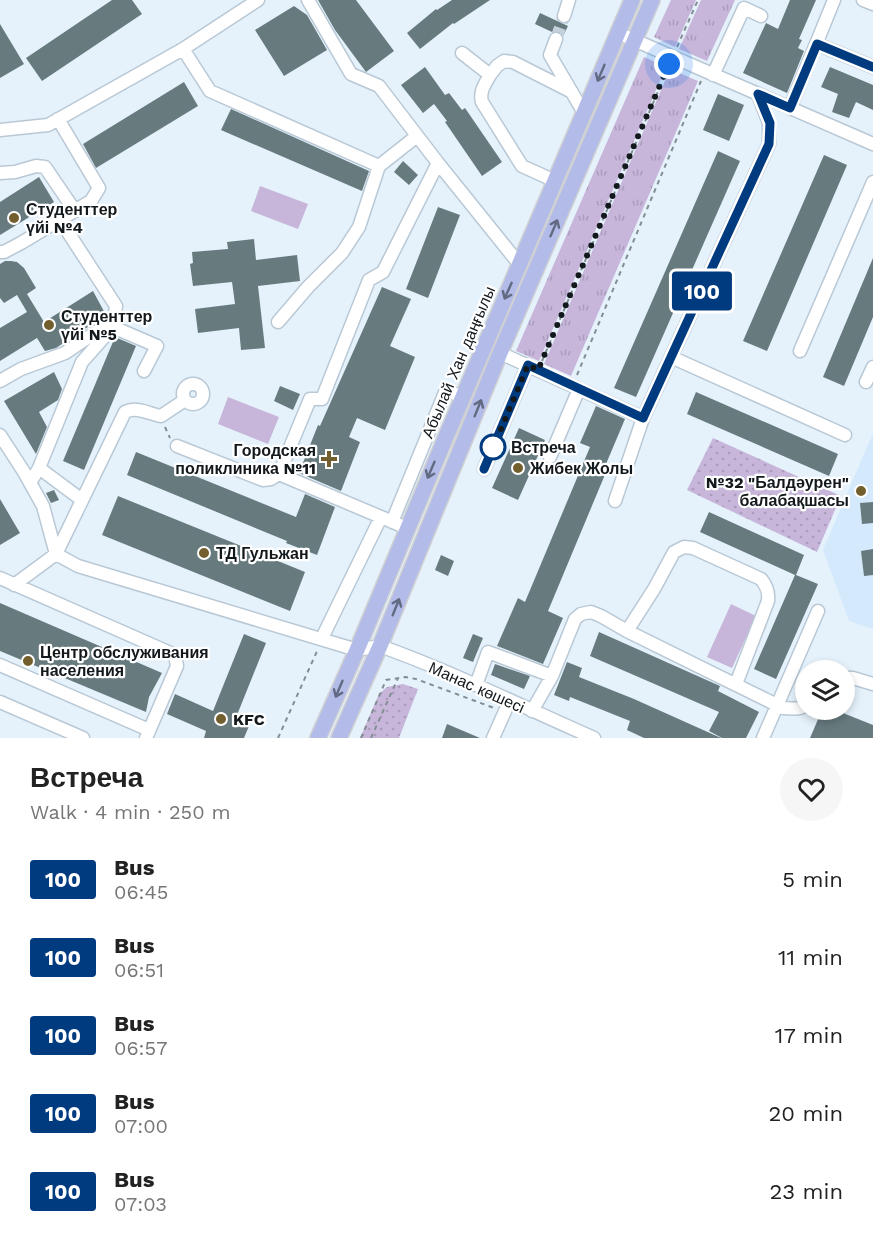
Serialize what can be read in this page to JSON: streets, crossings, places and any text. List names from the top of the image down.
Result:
{
  "streets": {
    "main road": ["Абылай Хан даңғылы"],
    "street": ["Манас көшесі"]
  },
  "places": {
    "other": [
      "Студенттер үйі №4",
      "Студенттер үйі №5",
      "Встреча",
      "Жибек Жолы",
      "№32 \"Балдәурен\" балабақшасы",
      "ТД Гульжан",
      "Центр обслуживания населения",
      "KFC"
    ],
    "health": ["Городская поликлиника №11"]
  },
  "lines": ["bus line 100"],
  "page": {
    "on_map": "100",
    "heading": ["Встреча", "Walk · 4 min · 250 m"],
    "list": [
      {
        "mark": "100",
        "name": "Bus",
        "note": "06:45",
        "value": "5 min"
      },
      {
        "mark": "100",
        "name": "Bus",
        "note": "06:51",
        "value": "11 min"
      },
      {
        "mark": "100",
        "name": "Bus",
        "note": "06:57",
        "value": "17 min"
      },
      {
        "mark": "100",
        "name": "Bus",
        "note": "07:00",
        "value": "20 min"
      },
      {
        "mark": "100",
        "name": "Bus",
        "note": "07:03",
        "value": "23 min"
      }
    ]
  }
}
